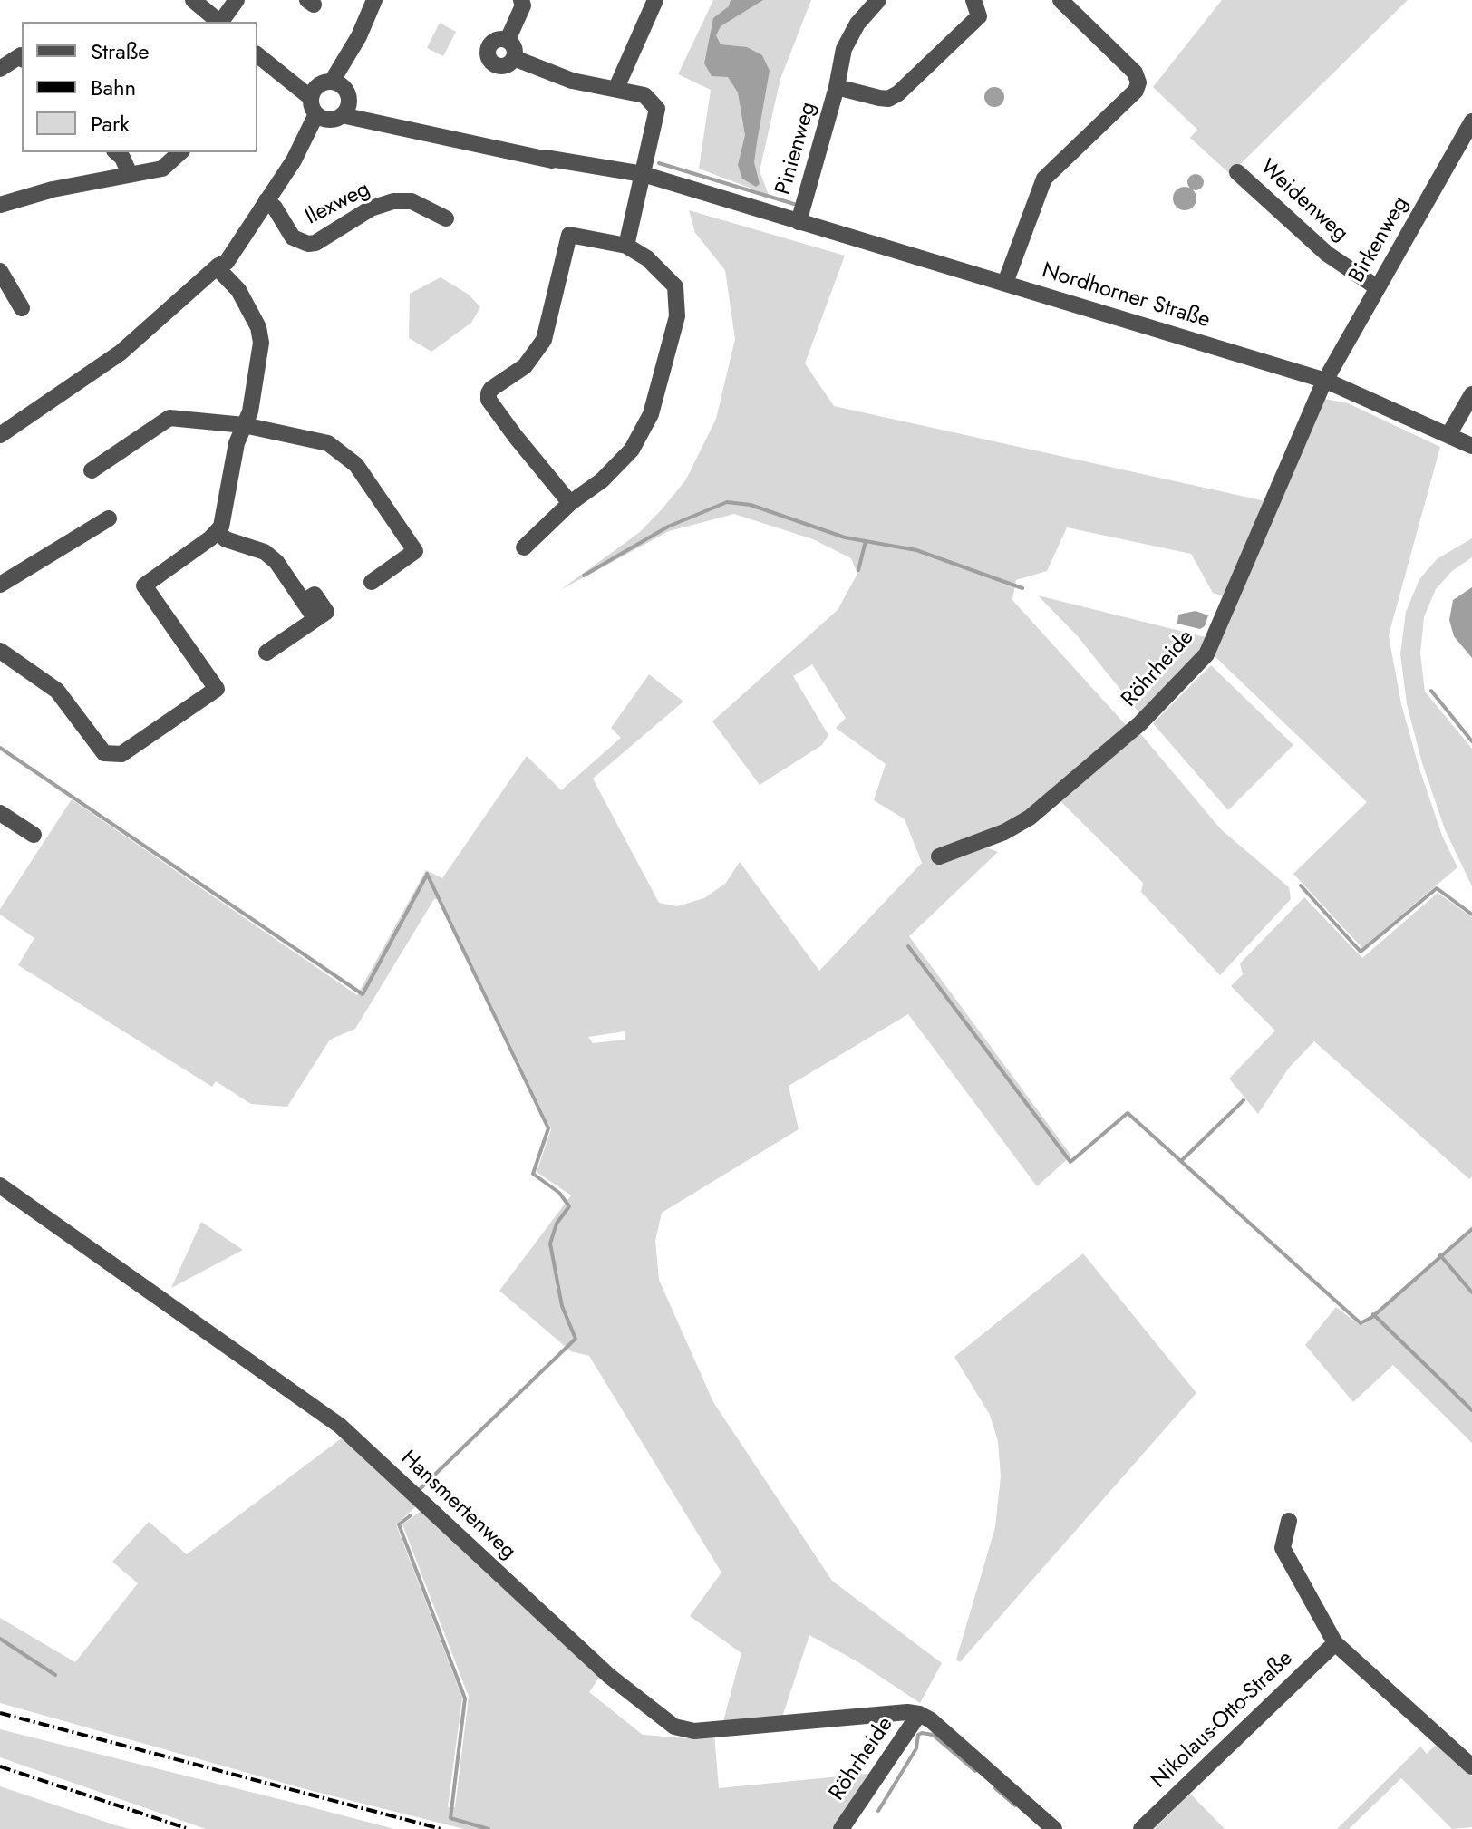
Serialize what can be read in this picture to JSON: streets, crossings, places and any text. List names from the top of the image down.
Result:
{
  "streets": {
    "street": [
      "Pinienweg",
      "Weidenweg",
      "Ilexweg",
      "Birkenweg",
      "Nordhorner Straße",
      "Röhrheide",
      "Hansmertenweg",
      "Nikolaus-Otto-Straße"
    ]
  },
  "crossings": [
    ["Pinienweg", "Nordhorner Straße"],
    ["Weidenweg", "Birkenweg"],
    ["Birkenweg", "Nordhorner Straße"],
    ["Birkenweg", "Röhrheide"],
    ["Nordhorner Straße", "Röhrheide"],
    ["Röhrheide", "Hansmertenweg"]
  ],
  "legend": ["Straße", "Bahn", "Park"]
}
